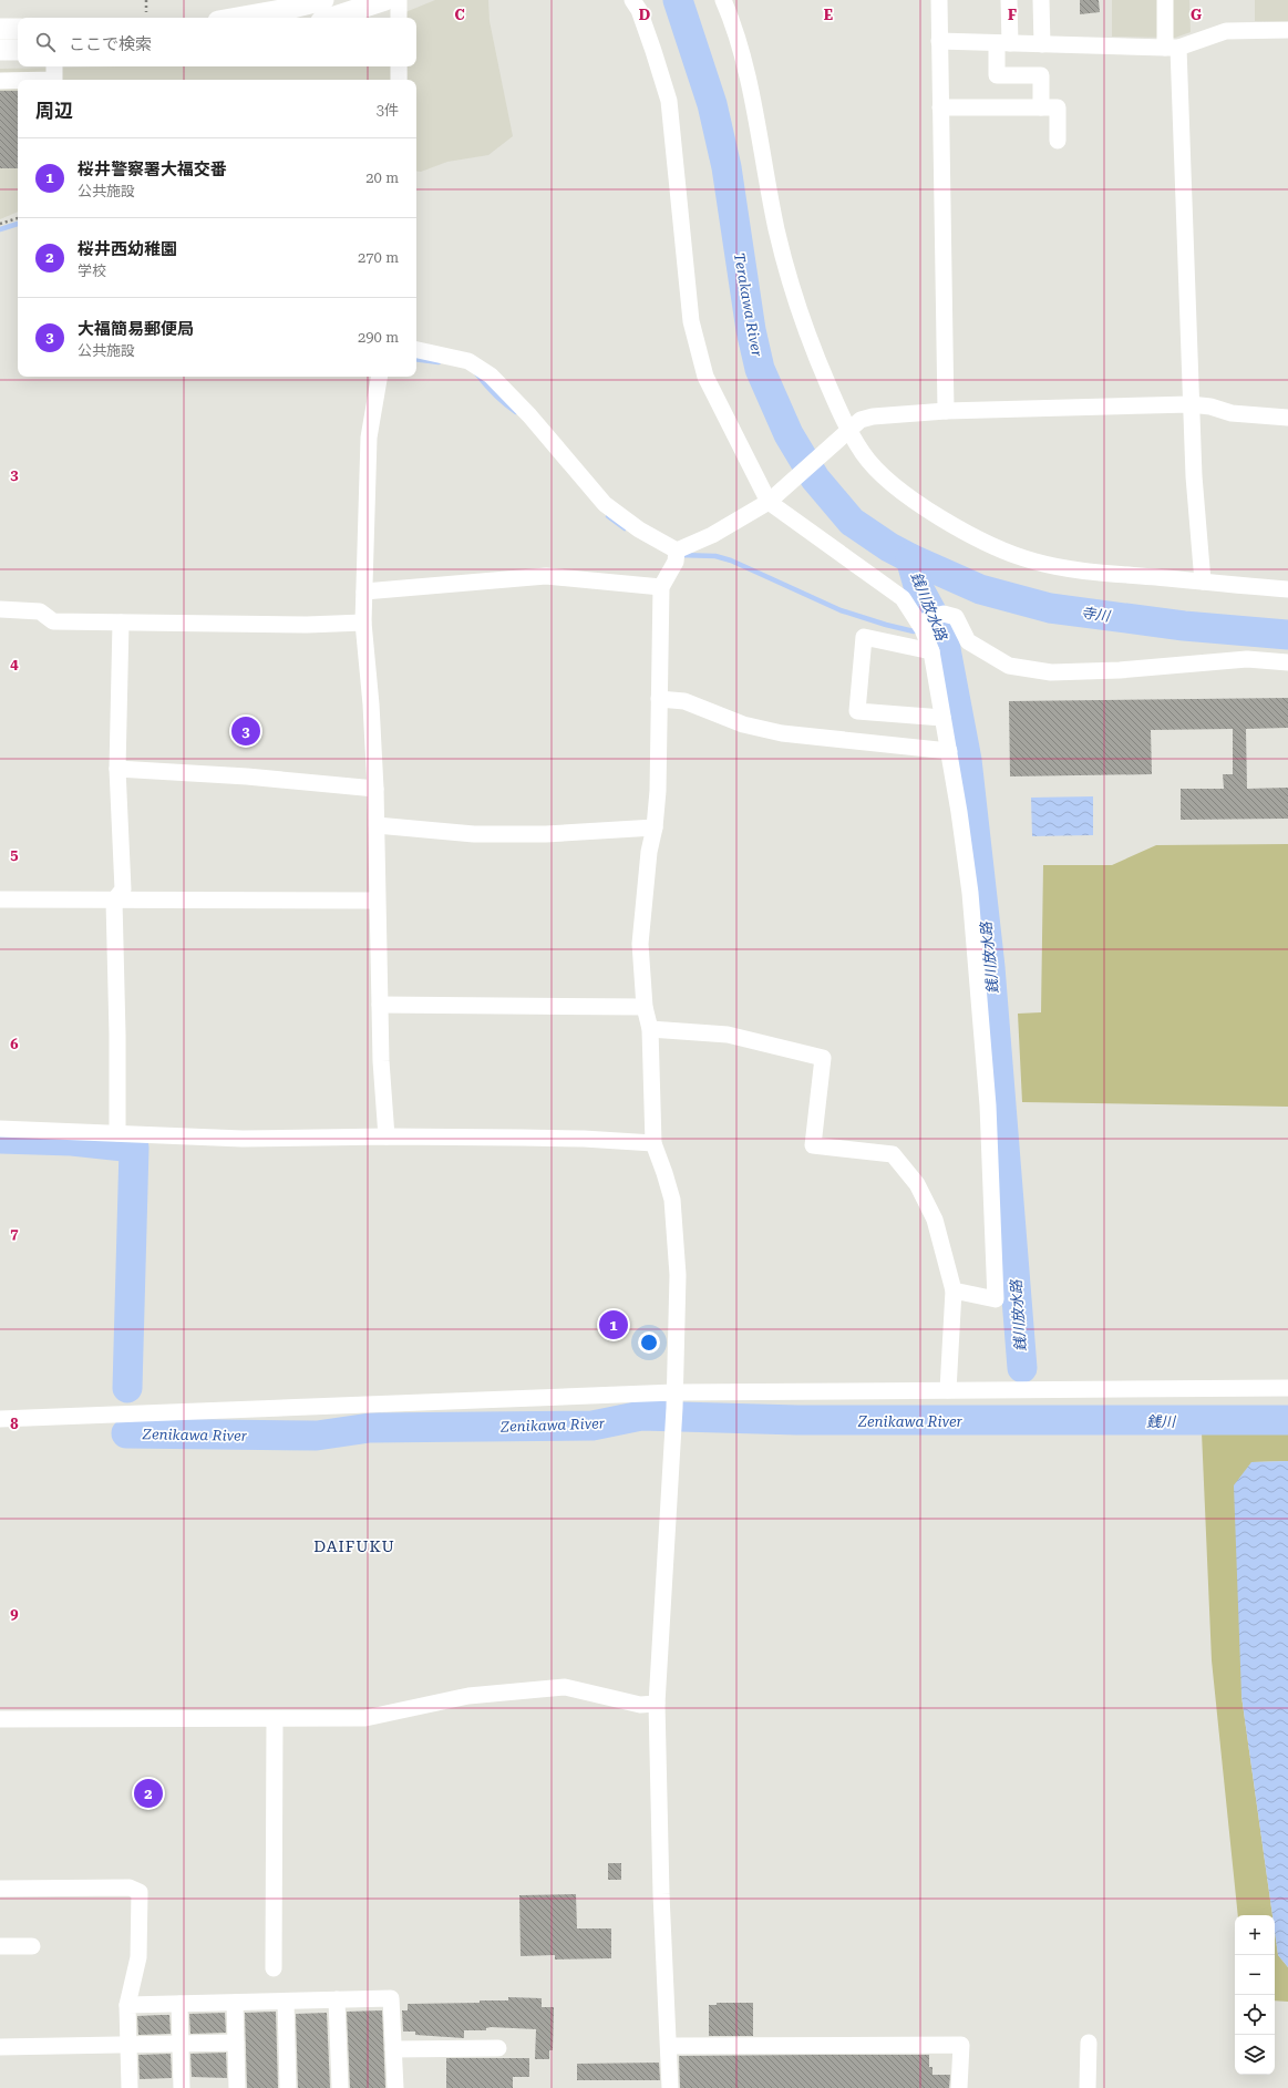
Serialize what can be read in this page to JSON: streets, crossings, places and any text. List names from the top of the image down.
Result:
{
  "districts": ["DAIFUKU"],
  "water": [
    "Terakawa River",
    "銭川放水路",
    "寺川",
    "Zenikawa River",
    "銭川"
  ],
  "page": {
    "search": "ここで検索",
    "heading": ["周辺", "3件"],
    "list": [
      {
        "mark": "1",
        "name": "桜井警察署大福交番",
        "note": "公共施設",
        "value": "20 m"
      },
      {
        "mark": "2",
        "name": "桜井西幼稚園",
        "note": "学校",
        "value": "270 m"
      },
      {
        "mark": "3",
        "name": "大福簡易郵便局",
        "note": "公共施設",
        "value": "290 m"
      }
    ],
    "pins": ["3", "1", "2"],
    "map_buttons": ["+", "−"]
  },
  "grid": {
    "columns": [
      "C",
      "D",
      "E",
      "F",
      "G"
    ],
    "rows": [
      "3",
      "4",
      "5",
      "6",
      "7",
      "8",
      "9"
    ]
  }
}
